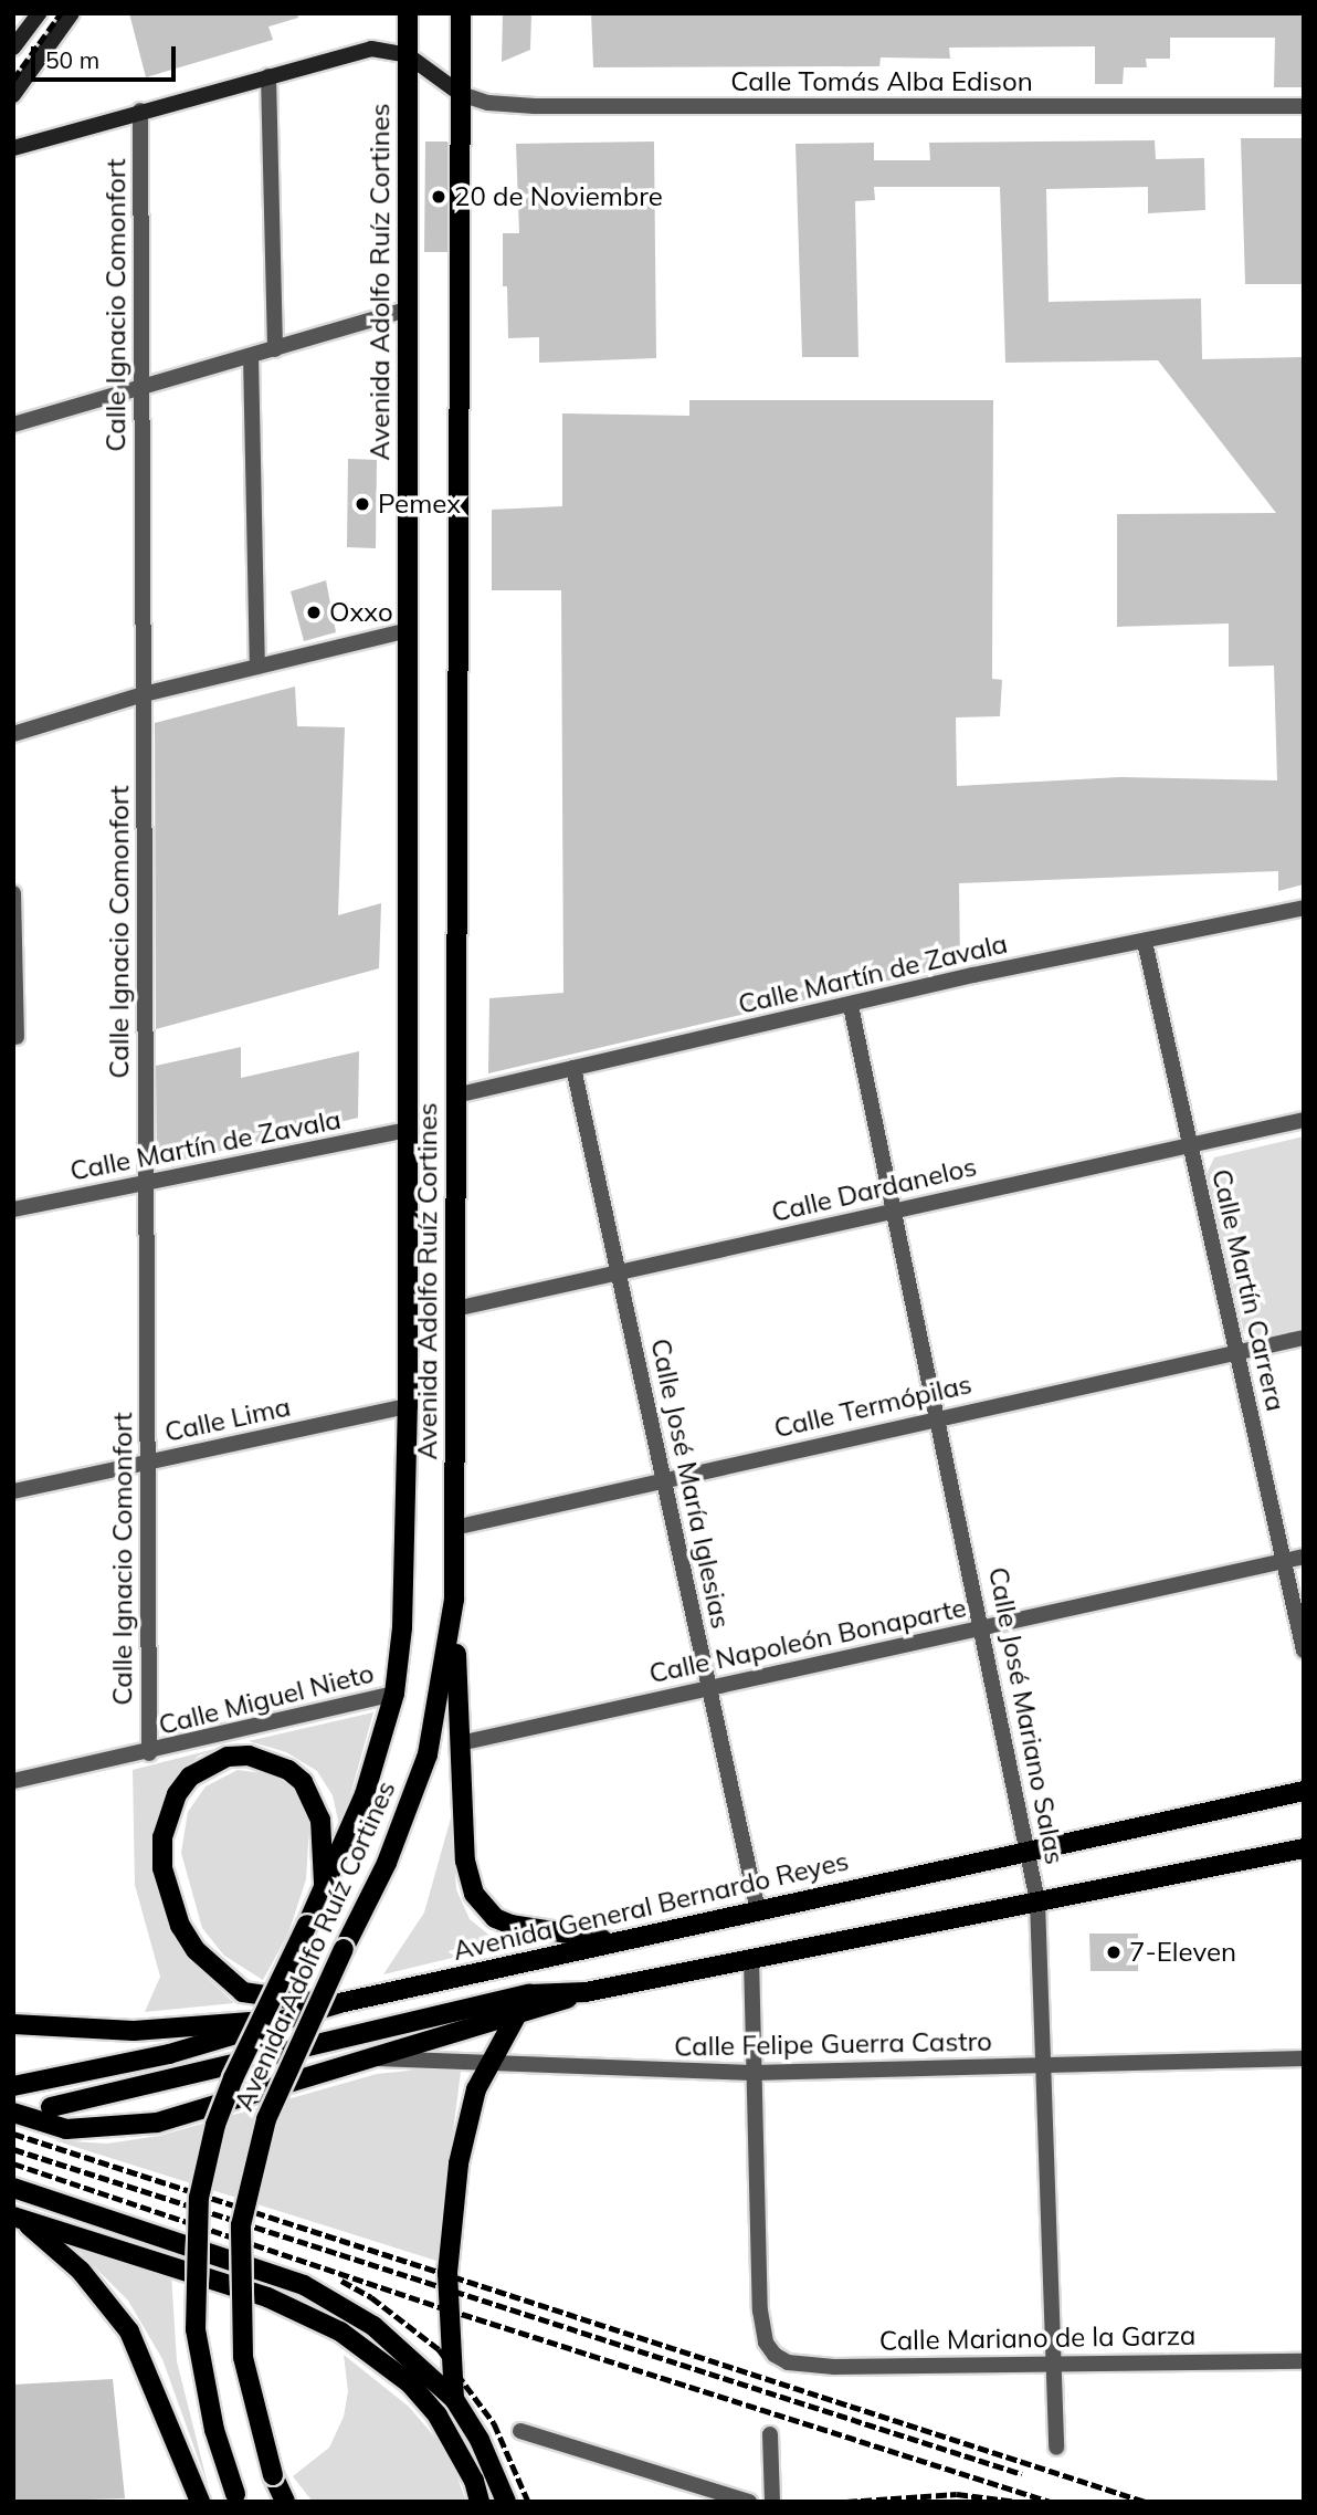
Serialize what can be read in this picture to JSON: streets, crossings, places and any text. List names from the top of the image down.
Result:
{
  "streets": {
    "main road": ["Avenida Adolfo Ruíz Cortines", "Avenida General Bernardo Reyes"],
    "street": [
      "Calle Tomás Alba Edison",
      "Calle Ignacio Comonfort",
      "Calle Martín de Zavala",
      "Calle Dardanelos",
      "Calle Martín Carrera",
      "Calle Termópilas",
      "Calle Lima",
      "Calle José María Iglesias",
      "Calle Napoleón Bonaparte",
      "Calle Miguel Nieto",
      "Calle José Mariano Salas",
      "Calle Felipe Guerra Castro",
      "Calle Mariano de la Garza"
    ]
  },
  "crossings": [
    ["Calle Tomás Alba Edison", "Avenida Adolfo Ruíz Cortines"],
    ["Avenida Adolfo Ruíz Cortines", "Calle Martín de Zavala"],
    ["Avenida Adolfo Ruíz Cortines", "Calle Dardanelos"],
    ["Avenida Adolfo Ruíz Cortines", "Calle Termópilas"],
    ["Avenida Adolfo Ruíz Cortines", "Calle Lima"],
    ["Avenida Adolfo Ruíz Cortines", "Calle Miguel Nieto"],
    ["Calle Ignacio Comonfort", "Calle Martín de Zavala"],
    ["Calle Ignacio Comonfort", "Calle Lima"],
    ["Calle Ignacio Comonfort", "Calle Miguel Nieto"],
    ["Calle Martín de Zavala", "Calle Martín Carrera"],
    ["Calle Martín de Zavala", "Calle José María Iglesias"],
    ["Calle Martín de Zavala", "Calle José Mariano Salas"],
    ["Calle Dardanelos", "Calle Martín Carrera"],
    ["Calle Dardanelos", "Calle José María Iglesias"],
    ["Calle Dardanelos", "Calle José Mariano Salas"],
    ["Calle Martín Carrera", "Calle Termópilas"],
    ["Calle Martín Carrera", "Calle Napoleón Bonaparte"],
    ["Calle Termópilas", "Calle José María Iglesias"],
    ["Calle Termópilas", "Calle José Mariano Salas"],
    ["Calle José María Iglesias", "Calle Napoleón Bonaparte"],
    ["Calle José María Iglesias", "Avenida General Bernardo Reyes"],
    ["Calle Napoleón Bonaparte", "Calle José Mariano Salas"],
    ["Calle José Mariano Salas", "Avenida General Bernardo Reyes"],
    ["Calle José Mariano Salas", "Calle Felipe Guerra Castro"],
    ["Calle José Mariano Salas", "Calle Mariano de la Garza"],
    ["Calle Felipe Guerra Castro", "Calle Mariano de la Garza"]
  ],
  "places": [
    "20 de Noviembre",
    "Pemex",
    "Oxxo",
    "7-Eleven"
  ],
  "scale_bar": "50 m"
}
